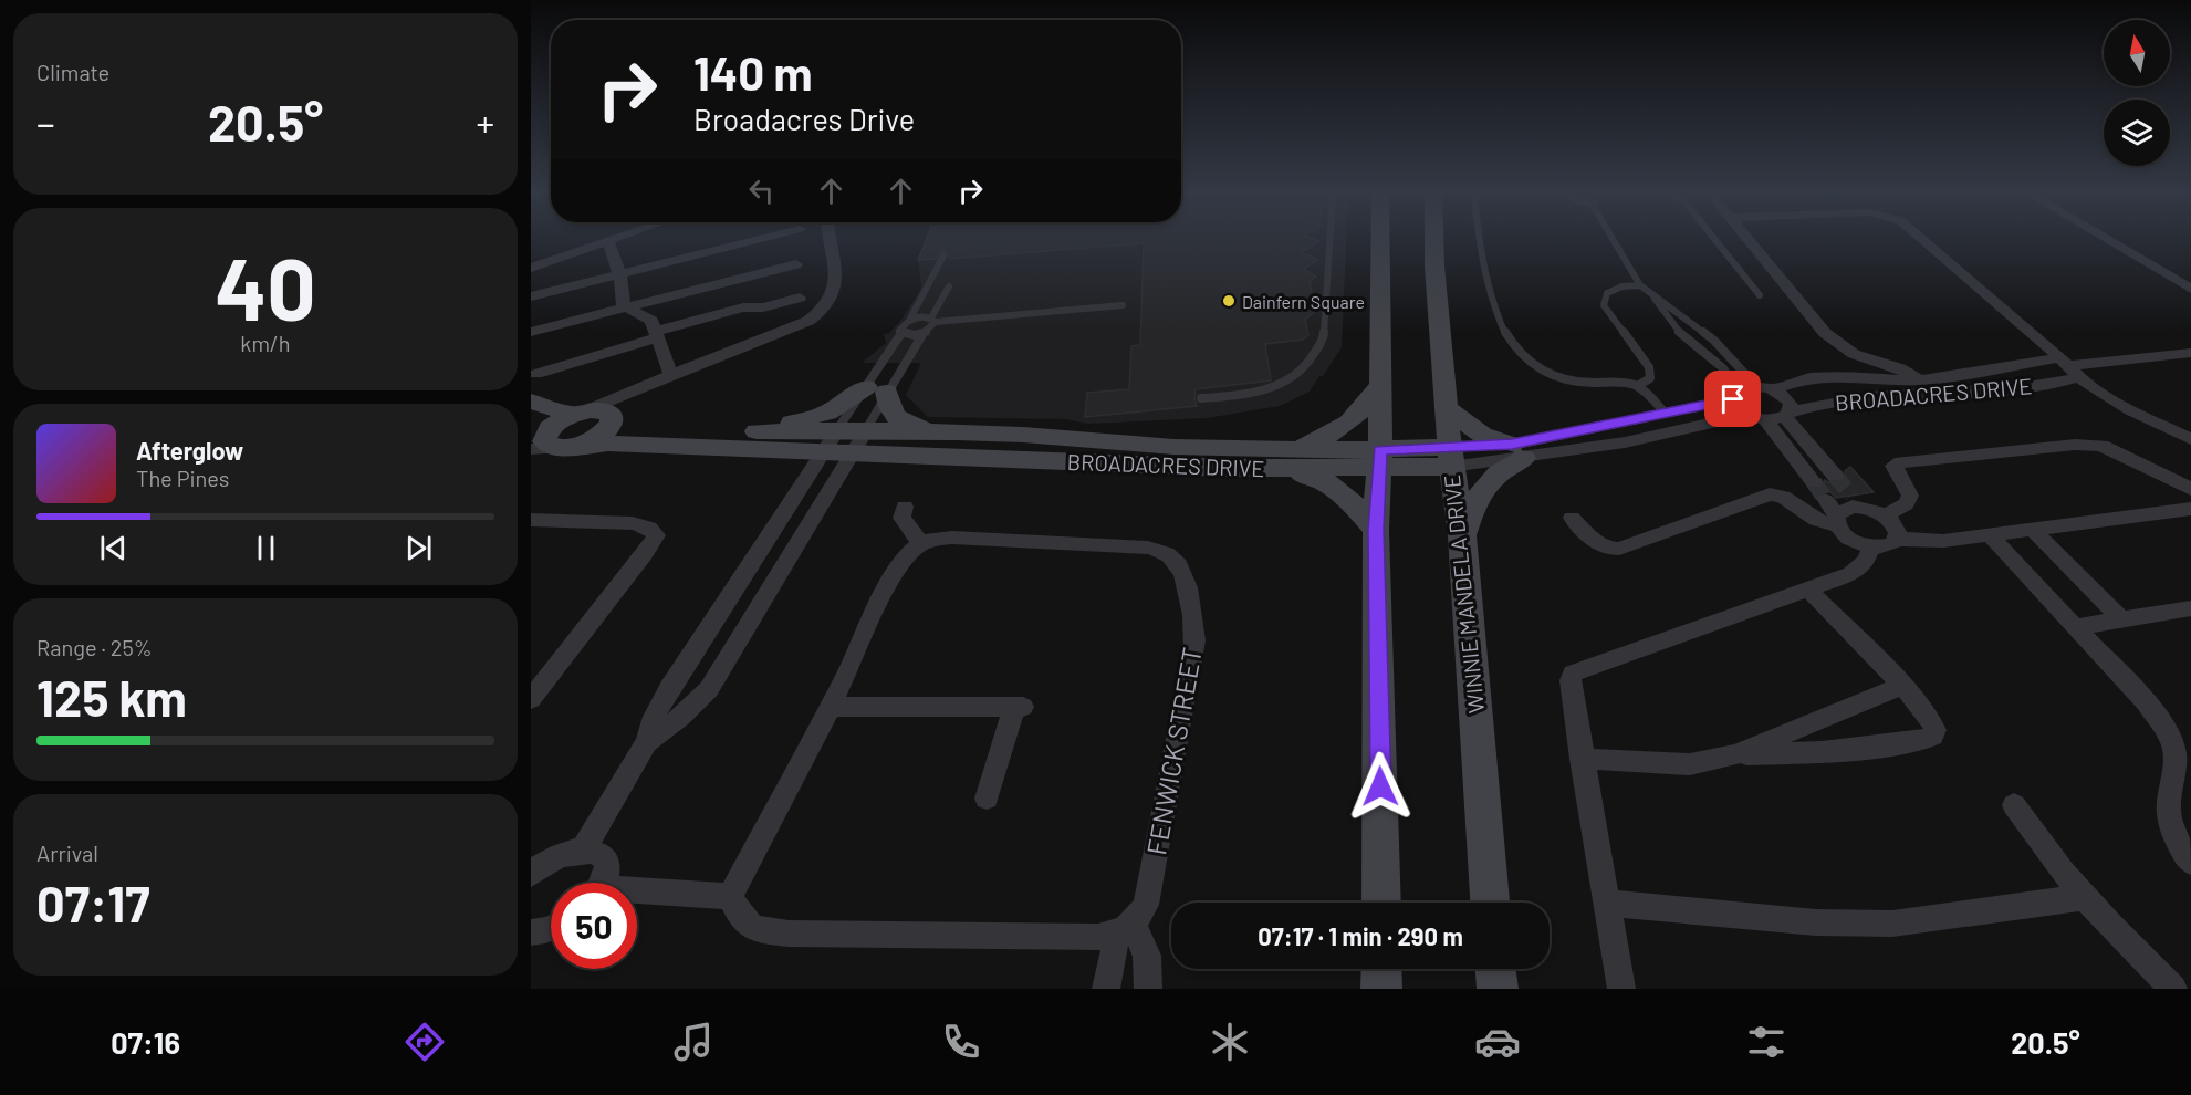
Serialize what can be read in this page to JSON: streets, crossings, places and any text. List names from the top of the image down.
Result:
{
  "streets": {
    "main road": ["BROADACRES DRIVE", "WINNIE MANDELA DRIVE"],
    "street": ["FENWICK STREET"]
  },
  "crossings": [
    ["BROADACRES DRIVE", "WINNIE MANDELA DRIVE"]
  ],
  "places": ["Dainfern Square"],
  "north": "top",
  "page": {
    "tile": [
      "Climate",
      ["40", "km/h"],
      ["Range · 25%", "125 km"],
      ["Arrival", "07:17"]
    ],
    "turn": ["140 m", "Broadacres Drive"],
    "heat": ["−", "20.5°", "+"],
    "song": ["Afterglow", "The Pines"],
    "limit": "50",
    "trip": "07:17 · 1 min · 290 m",
    "tabs": ["07:16", "20.5°"]
  }
}
